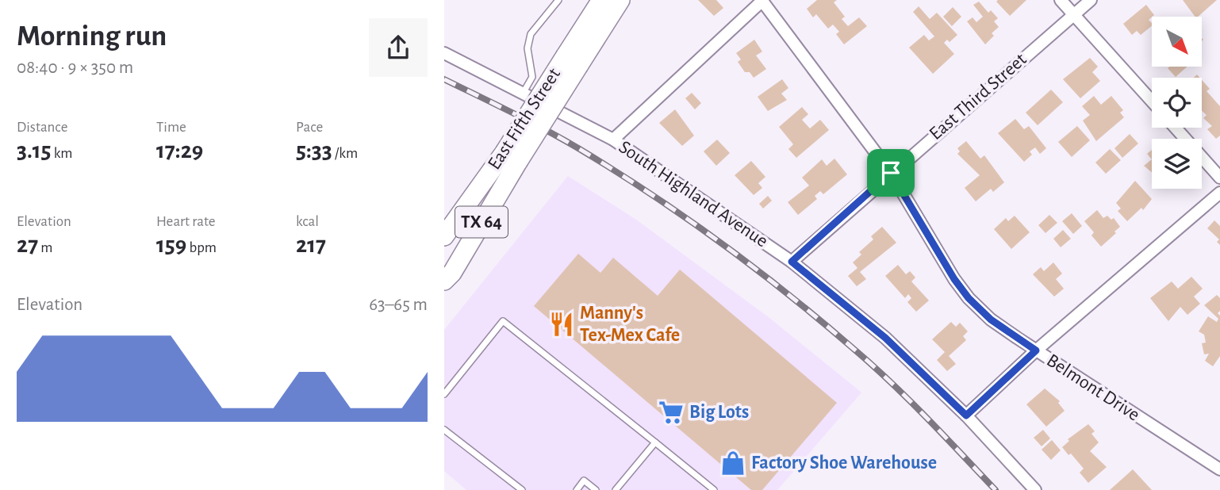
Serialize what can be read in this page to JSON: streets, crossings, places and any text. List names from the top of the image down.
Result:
{
  "streets": {
    "main road": ["East Fifth Street", "TX 64"],
    "street": ["East Third Street", "South Highland Avenue", "Belmont Drive"]
  },
  "crossings": [
    ["East Third Street", "South Highland Avenue"],
    ["East Third Street", "Belmont Drive"],
    ["East Fifth Street", "TX 64"]
  ],
  "places": {
    "restaurant": ["Manny's Tex-Mex Cafe"],
    "supermarket": ["Big Lots"],
    "shop": ["Factory Shoe Warehouse"]
  },
  "north": "bottom right",
  "page": {
    "heading": ["Morning run", "08:40 · 9 × 350 m"],
    "stats": [
      ["Distance", "3.15 km"],
      ["Time", "17:29"],
      ["Pace", "5:33 /km"],
      ["Elevation", "27 m"],
      ["Heart rate", "159 bpm"],
      ["kcal", "217"]
    ],
    "chart": ["Elevation", "63–65 m"]
  }
}
